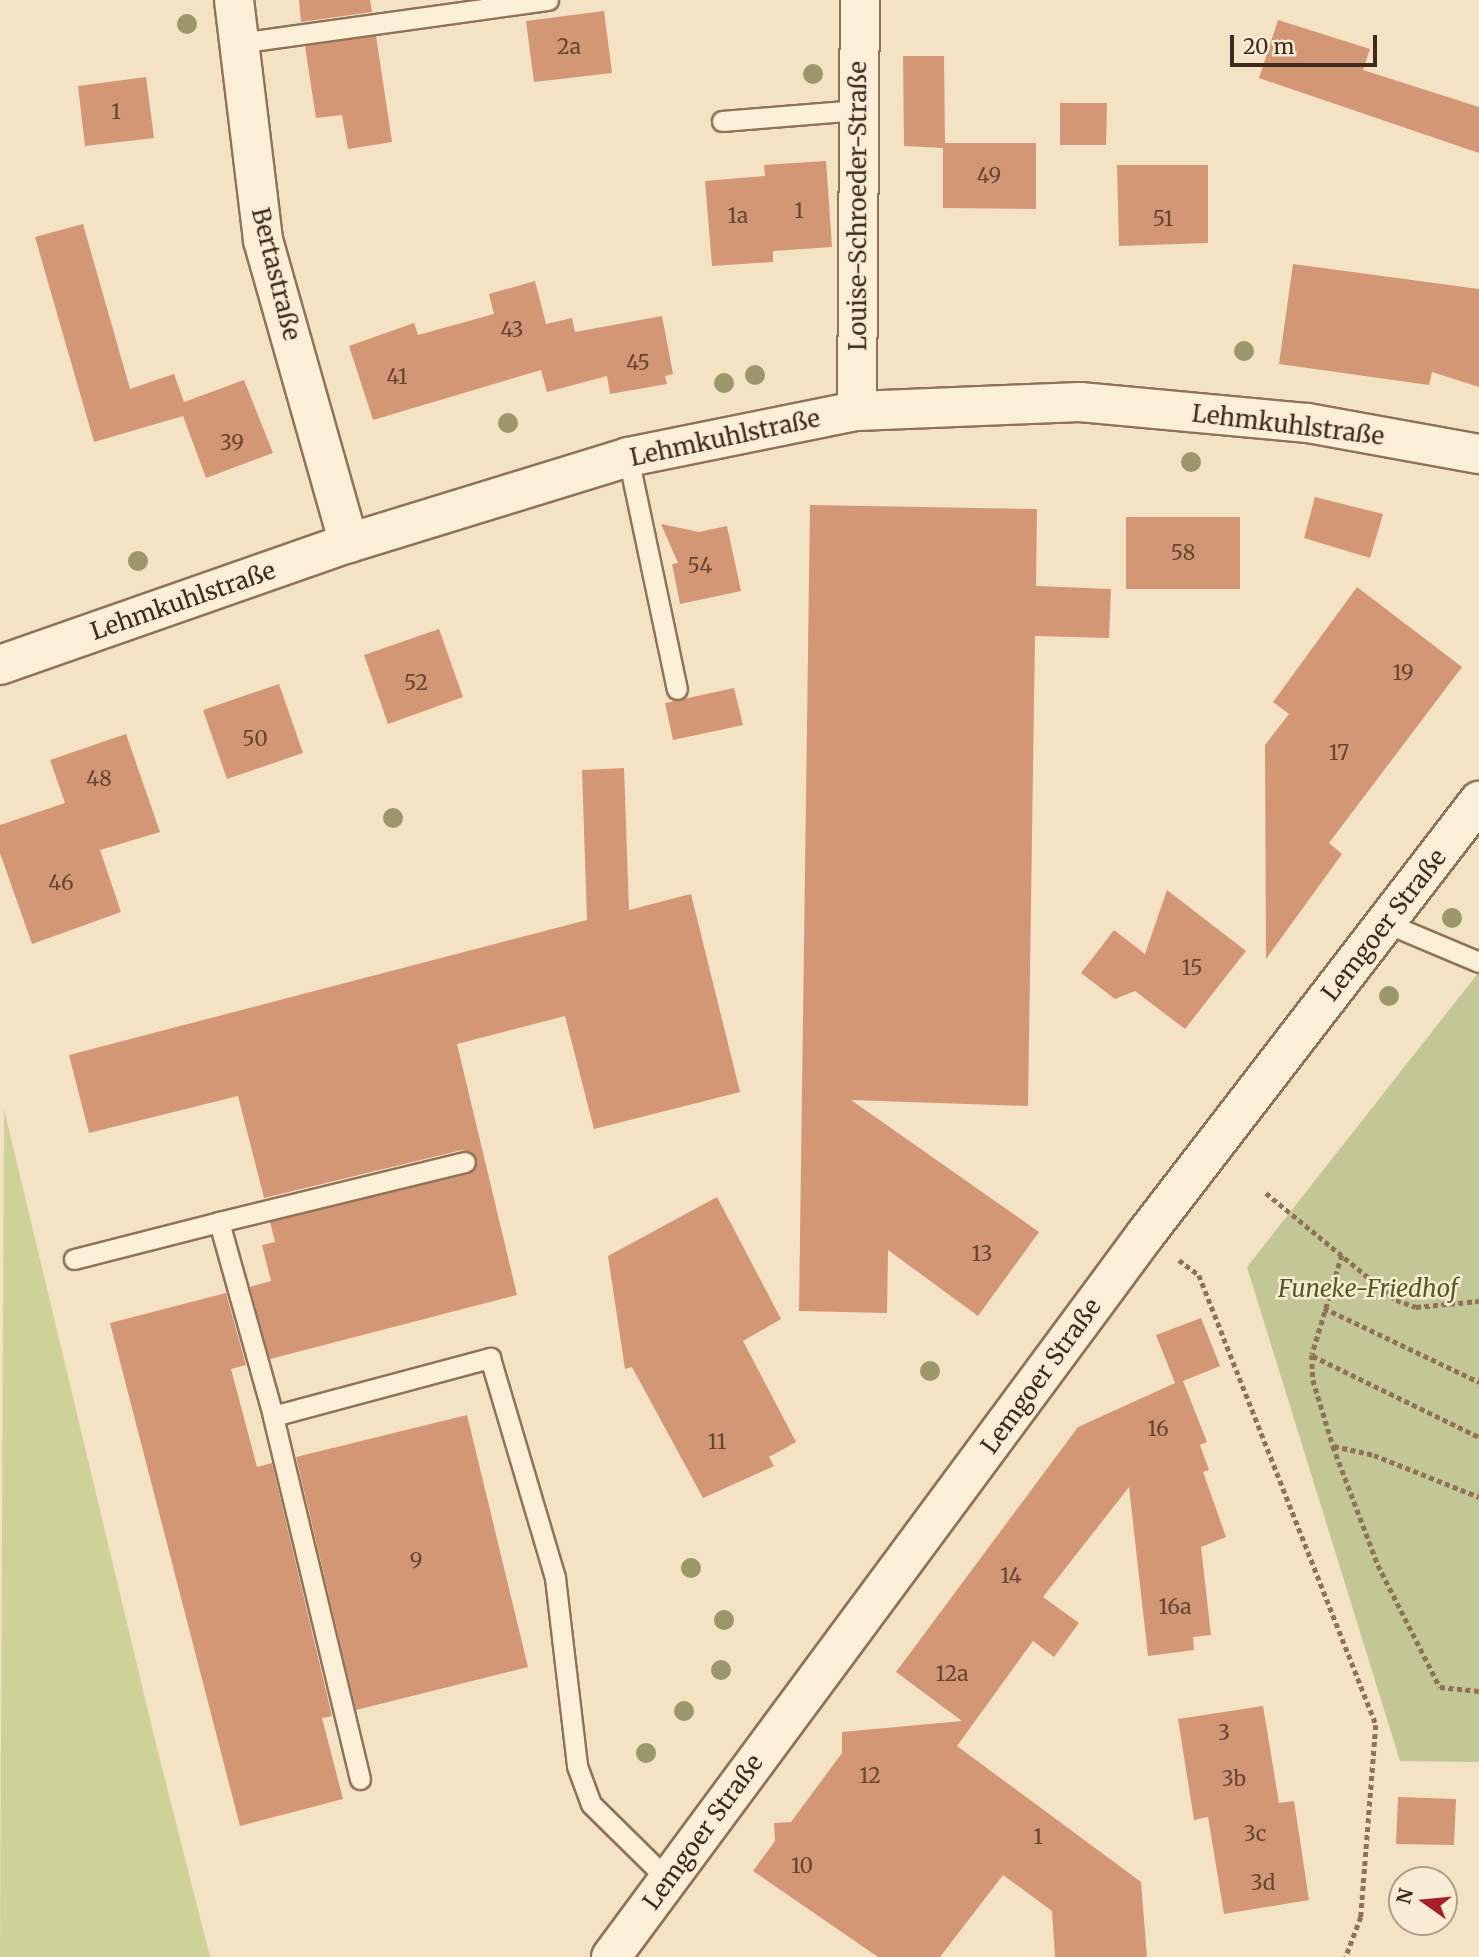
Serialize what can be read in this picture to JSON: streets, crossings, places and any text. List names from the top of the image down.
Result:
{
  "streets": {
    "street": [
      "Louise-Schroeder-Straße",
      "Bertastraße",
      "Lehmkuhlstraße",
      "Lemgoer Straße"
    ]
  },
  "crossings": [
    ["Louise-Schroeder-Straße", "Lehmkuhlstraße"],
    ["Bertastraße", "Lehmkuhlstraße"]
  ],
  "parks": ["Funeke-Friedhof"],
  "house_numbers": [
    "2a",
    "1",
    "49",
    "1",
    "1a",
    "51",
    "43",
    "45",
    "41",
    "39",
    "58",
    "54",
    "19",
    "52",
    "50",
    "17",
    "48",
    "46",
    "15",
    "13",
    "16",
    "11",
    "9",
    "14",
    "16a",
    "12a",
    "3",
    "12",
    "3b",
    "3c",
    "1",
    "10",
    "3d"
  ],
  "scale_bar": "20 m",
  "north": "left"
}
